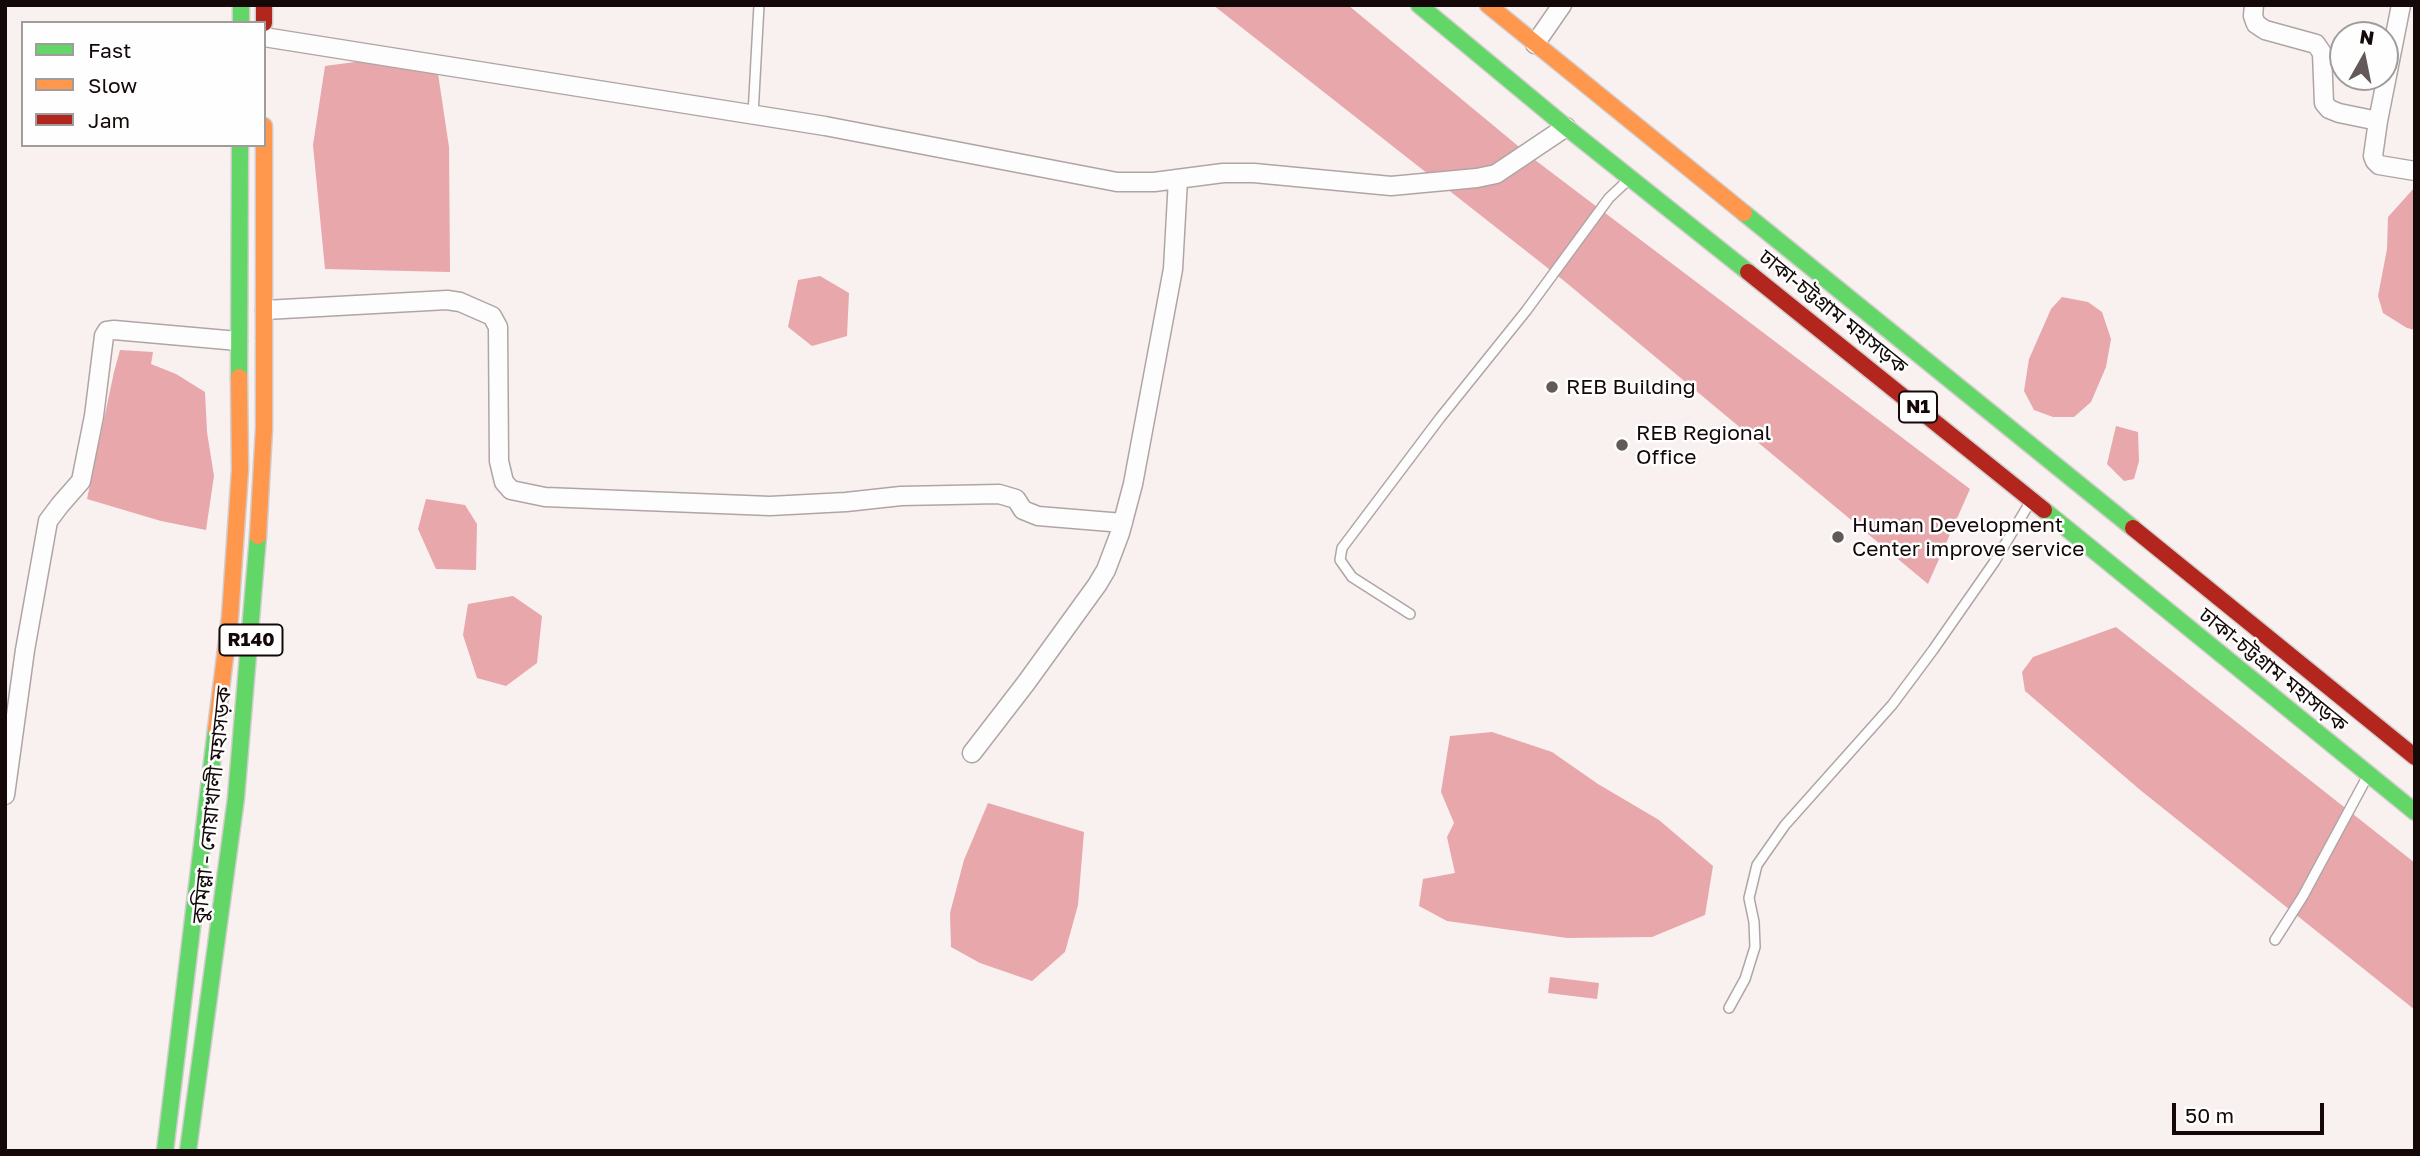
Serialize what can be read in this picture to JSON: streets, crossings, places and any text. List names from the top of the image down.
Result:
{
  "streets": {
    "main road": [
      "ঢাকা-চট্টগ্রাম মহাসড়ক",
      "N1",
      "R140",
      "কুমিল্লা - নোয়াখালী মহাসড়ক"
    ]
  },
  "places": ["REB Building", "REB Regional Office", "Human Development Center improve service"],
  "legend": ["Fast", "Slow", "Jam"],
  "scale_bar": "50 m",
  "north": "top"
}
